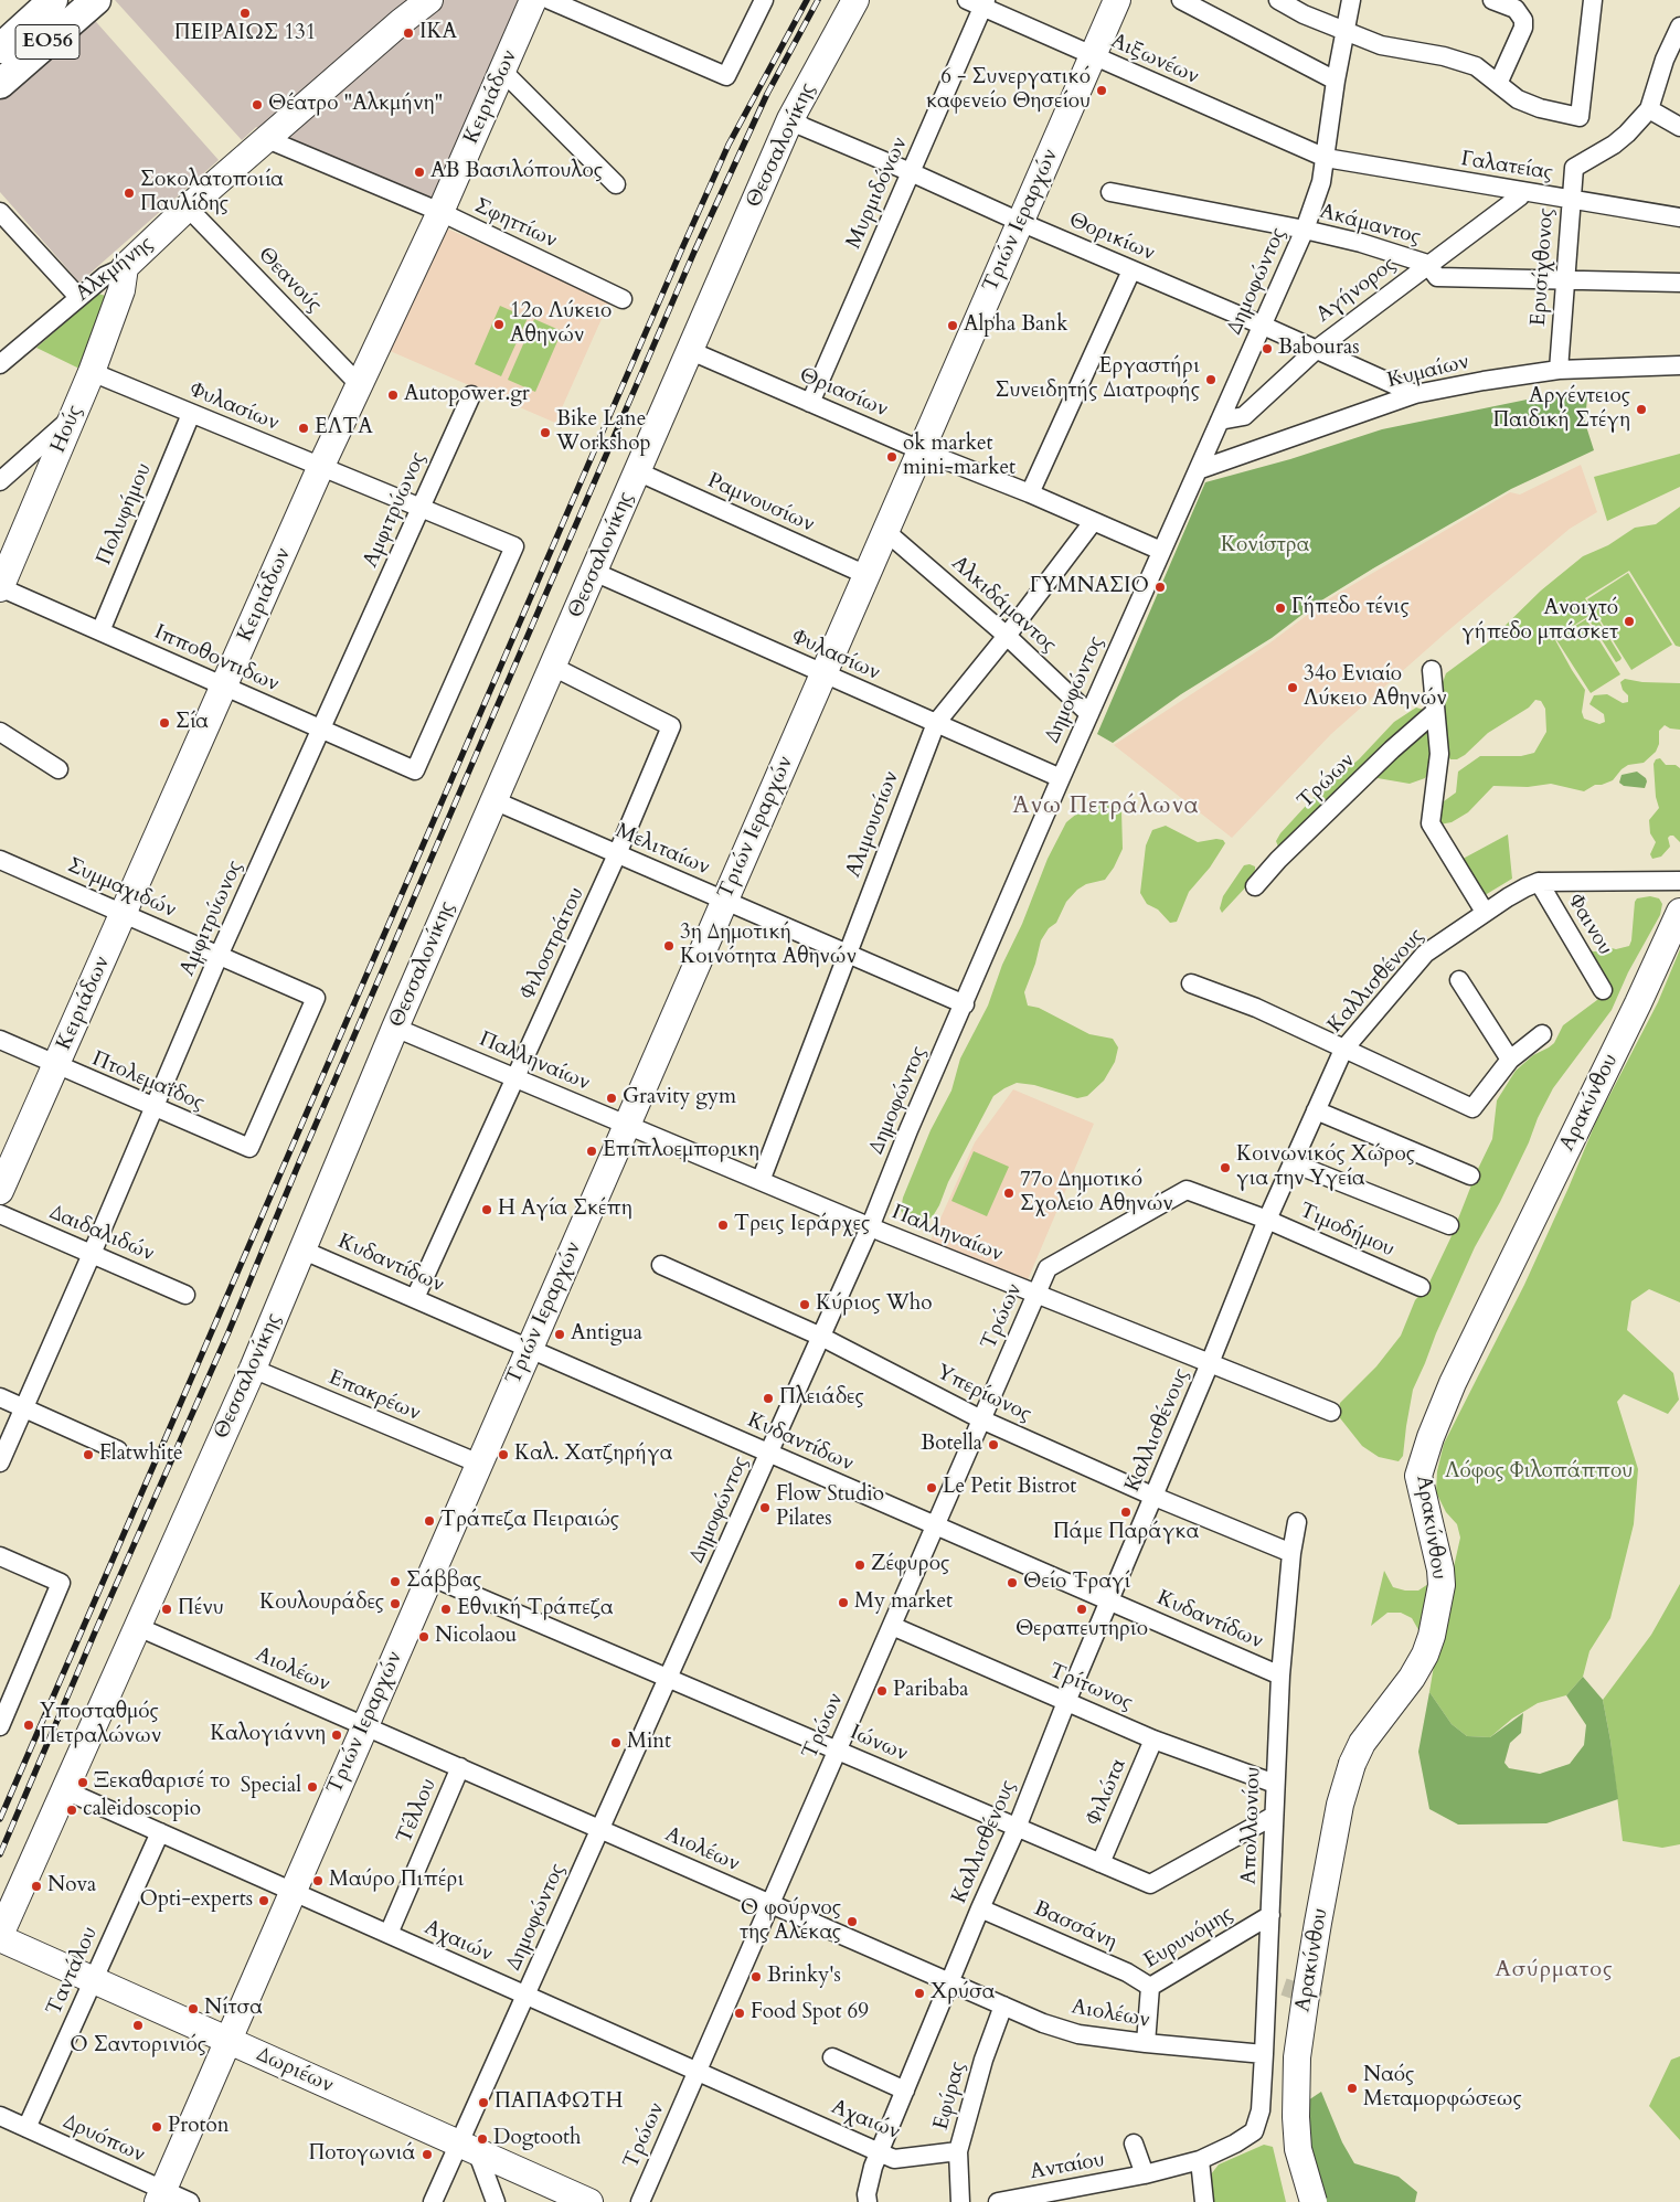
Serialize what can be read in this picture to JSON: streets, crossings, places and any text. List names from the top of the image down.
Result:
{
  "streets": {
    "main road": ["ΕΟ56"],
    "street": [
      "Αιξωνέων",
      "Κειριάδων",
      "Θεσσαλονίκης",
      "Γαλατείας",
      "Μυρμιδόνων",
      "Τριών Ιεραρχών",
      "Σφηττίων",
      "Ακάμαντος",
      "Θορικίων",
      "Ερυσίχθονος",
      "Αλκμήνης",
      "Θεανούς",
      "Δημοφώντος",
      "Αγήνορος",
      "Κυμαίων",
      "Θριασίων",
      "Φυλασίων",
      "Ηούς",
      "Ραμνουσίων",
      "Αμφιτρύωνος",
      "Πολυφήμου",
      "Αλκιδάμαντος",
      "Ιπποθοντιδων",
      "Τρώων",
      "Αλιμουσίων",
      "Μελιταίων",
      "Συμμαχιδών",
      "Φαινου",
      "Φιλοστράτου",
      "Καλλισθένους",
      "Παλληναίων",
      "Πτολεμαΐδος",
      "Αρακύνθου",
      "Τιμοδήμου",
      "Δαιδαλιδών",
      "Κυδαντίδων",
      "Υπερίωνος",
      "Επακρέων",
      "Αιολέων",
      "Τρίτωνος",
      "Ιώνων",
      "Φιλώτα",
      "Τέλλου",
      "Απολλωνίου",
      "Βασσάνη",
      "Ευρυνόμης",
      "Αχαιών",
      "Ταντάλου",
      "Δωριέων",
      "Εφύρας",
      "Δρυόπων",
      "Ανταίου"
    ]
  },
  "crossings": [
    ["Αιξωνέων", "Γαλατείας"],
    ["Αιξωνέων", "Μυρμιδόνων"],
    ["Αιξωνέων", "Τριών Ιεραρχών"],
    ["Αιξωνέων", "Δημοφώντος"],
    ["Κειριάδων", "Σφηττίων"],
    ["Κειριάδων", "Θεανούς"],
    ["Κειριάδων", "Φυλασίων"],
    ["Κειριάδων", "Ιπποθοντιδων"],
    ["Κειριάδων", "Συμμαχιδών"],
    ["Κειριάδων", "Πτολεμαΐδος"],
    ["Θεσσαλονίκης", "Θορικίων"],
    ["Θεσσαλονίκης", "Θριασίων"],
    ["Θεσσαλονίκης", "Φυλασίων"],
    ["Θεσσαλονίκης", "Ραμνουσίων"],
    ["Θεσσαλονίκης", "Μελιταίων"],
    ["Θεσσαλονίκης", "Φιλοστράτου"],
    ["Θεσσαλονίκης", "Παλληναίων"],
    ["Θεσσαλονίκης", "Κυδαντίδων"],
    ["Θεσσαλονίκης", "Επακρέων"],
    ["Θεσσαλονίκης", "Αιολέων"],
    ["Θεσσαλονίκης", "Αχαιών"],
    ["Γαλατείας", "Ερυσίχθονος"],
    ["Γαλατείας", "Δημοφώντος"],
    ["Γαλατείας", "Αγήνορος"],
    ["Μυρμιδόνων", "Θορικίων"],
    ["Μυρμιδόνων", "Θριασίων"],
    ["Τριών Ιεραρχών", "Θορικίων"],
    ["Τριών Ιεραρχών", "Θριασίων"],
    ["Τριών Ιεραρχών", "Φυλασίων"],
    ["Τριών Ιεραρχών", "Ραμνουσίων"],
    ["Τριών Ιεραρχών", "Αλκιδάμαντος"],
    ["Τριών Ιεραρχών", "Μελιταίων"],
    ["Τριών Ιεραρχών", "Παλληναίων"],
    ["Τριών Ιεραρχών", "Κυδαντίδων"],
    ["Τριών Ιεραρχών", "Επακρέων"],
    ["Τριών Ιεραρχών", "Αιολέων"],
    ["Τριών Ιεραρχών", "Ιώνων"],
    ["Τριών Ιεραρχών", "Αχαιών"],
    ["Τριών Ιεραρχών", "Δωριέων"],
    ["Τριών Ιεραρχών", "Δρυόπων"],
    ["Σφηττίων", "Αλκμήνης"],
    ["Ακάμαντος", "Ερυσίχθονος"],
    ["Ακάμαντος", "Δημοφώντος"],
    ["Ακάμαντος", "Αγήνορος"],
    ["Θορικίων", "Δημοφώντος"],
    ["Θορικίων", "Αγήνορος"],
    ["Θορικίων", "Κυμαίων"],
    ["Ερυσίχθονος", "Κυμαίων"],
    ["Αλκμήνης", "Θεανούς"],
    ["Αλκμήνης", "Ηούς"],
    ["Δημοφώντος", "Αγήνορος"],
    ["Δημοφώντος", "Κυμαίων"],
    ["Δημοφώντος", "Θριασίων"],
    ["Δημοφώντος", "Φυλασίων"],
    ["Δημοφώντος", "Αλκιδάμαντος"],
    ["Δημοφώντος", "Μελιταίων"],
    ["Δημοφώντος", "Παλληναίων"],
    ["Δημοφώντος", "Κυδαντίδων"],
    ["Δημοφώντος", "Υπερίωνος"],
    ["Δημοφώντος", "Αιολέων"],
    ["Δημοφώντος", "Ιώνων"],
    ["Δημοφώντος", "Αχαιών"],
    ["Δημοφώντος", "Δωριέων"],
    ["Θριασίων", "Αλιμουσίων"],
    ["Φυλασίων", "Ηούς"],
    ["Φυλασίων", "Αμφιτρύωνος"],
    ["Φυλασίων", "Πολυφήμου"],
    ["Φυλασίων", "Ιπποθοντιδων"],
    ["Φυλασίων", "Αλιμουσίων"],
    ["Ηούς", "Ιπποθοντιδων"],
    ["Αμφιτρύωνος", "Ιπποθοντιδων"],
    ["Αμφιτρύωνος", "Συμμαχιδών"],
    ["Αμφιτρύωνος", "Πτολεμαΐδος"],
    ["Αμφιτρύωνος", "Δαιδαλιδών"],
    ["Πολυφήμου", "Ιπποθοντιδων"],
    ["Αλκιδάμαντος", "Αλιμουσίων"],
    ["Τρώων", "Παλληναίων"],
    ["Τρώων", "Τιμοδήμου"],
    ["Τρώων", "Κυδαντίδων"],
    ["Τρώων", "Υπερίωνος"],
    ["Τρώων", "Αιολέων"],
    ["Τρώων", "Τρίτωνος"],
    ["Τρώων", "Ιώνων"],
    ["Τρώων", "Αχαιών"],
    ["Αλιμουσίων", "Μελιταίων"],
    ["Αλιμουσίων", "Παλληναίων"],
    ["Μελιταίων", "Φιλοστράτου"],
    ["Συμμαχιδών", "Πτολεμαΐδος"],
    ["Φαινου", "Καλλισθένους"],
    ["Φιλοστράτου", "Παλληναίων"],
    ["Φιλοστράτου", "Κυδαντίδων"],
    ["Καλλισθένους", "Παλληναίων"],
    ["Καλλισθένους", "Τιμοδήμου"],
    ["Καλλισθένους", "Κυδαντίδων"],
    ["Καλλισθένους", "Υπερίωνος"],
    ["Καλλισθένους", "Αιολέων"],
    ["Καλλισθένους", "Τρίτωνος"],
    ["Καλλισθένους", "Ιώνων"],
    ["Καλλισθένους", "Βασσάνη"],
    ["Καλλισθένους", "Αχαιών"],
    ["Κυδαντίδων", "Απολλωνίου"],
    ["Υπερίωνος", "Απολλωνίου"],
    ["Αιολέων", "Τέλλου"],
    ["Αιολέων", "Απολλωνίου"],
    ["Αιολέων", "Ευρυνόμης"],
    ["Αιολέων", "Εφύρας"],
    ["Τρίτωνος", "Φιλώτα"],
    ["Τρίτωνος", "Απολλωνίου"],
    ["Ιώνων", "Φιλώτα"],
    ["Ιώνων", "Απολλωνίου"],
    ["Τέλλου", "Αχαιών"],
    ["Απολλωνίου", "Ευρυνόμης"],
    ["Απολλωνίου", "Ανταίου"],
    ["Βασσάνη", "Ευρυνόμης"],
    ["Αχαιών", "Ταντάλου"],
    ["Αχαιών", "Εφύρας"],
    ["Ταντάλου", "Δωριέων"],
    ["Ταντάλου", "Δρυόπων"]
  ],
  "districts": ["Άνω Πετράλωνα", "Ασύρματος"],
  "parks": ["Κονίστρα", "Λόφος Φιλοπάππου"],
  "places": [
    "ΠΕΙΡΑΙΩΣ 131",
    "ΙΚΑ",
    "6 - Συνεργατικό καφενείο Θησείου",
    "Θέατρο \"Αλκμήνη\"",
    "ΑΒ Βασιλόπουλος",
    "Σοκολατοποιία Παυλίδης",
    "12ο Λύκειο Αθηνών",
    "Alpha Bank",
    "Babouras",
    "Εργαστήρι Συνειδητής Διατροφής",
    "Autopower.gr",
    "Αργέντειος Παιδική Στέγη",
    "ΕΛΤΑ",
    "Bike Lane Workshop",
    "ok market mini-market",
    "ΓΥΜΝΑΣΙΟ",
    "Γήπεδο τένις",
    "Ανοιχτό γήπεδο μπάσκετ",
    "34ο Ενιαίο Λύκειο Αθηνών",
    "Σία",
    "3η Δημοτική Κοινότητα Αθηνών",
    "Gravity gym",
    "Επιπλοεμπορικη",
    "Κοινωνικός Χώρος για την Υγεία",
    "77ο Δημοτικό Σχολείο Αθηνών",
    "Η Αγία Σκέπη",
    "Τρεις Ιεράρχες",
    "Κύριος Who",
    "Antigua",
    "Πλειάδες",
    "Botella",
    "Flatwhite",
    "Καλ. Χατζηρήγα",
    "Le Petit Bistrot",
    "Flow Studio Pilates",
    "Πάμε Παράγκα",
    "Τράπεζα Πειραιώς",
    "Ζέφυρος",
    "Σάββας",
    "Θείο Tραγί",
    "My market",
    "Κουλουράδες",
    "Πένυ",
    "Εθνική Τράπεζα",
    "Θεραπευτηριο",
    "Nicolaou",
    "Paribaba",
    "Υποσταθμός Πετραλώνων",
    "Καλογιάννη",
    "Mint",
    "Ξεκαθαρισέ το",
    "Special",
    "caleidoscopio",
    "Μαύρο Πιπέρι",
    "Nova",
    "Opti-experts",
    "Ο φούρνος της Αλέκας",
    "Brinky's",
    "Χρύσα",
    "Νίτσα",
    "Food Spot 69",
    "Ο Σαντορινιός",
    "Ναός Μεταμορφώσεως",
    "ΠΑΠΑΦΩΤΗ",
    "Proton",
    "Dogtooth",
    "Ποτογωνιά"
  ]
}
